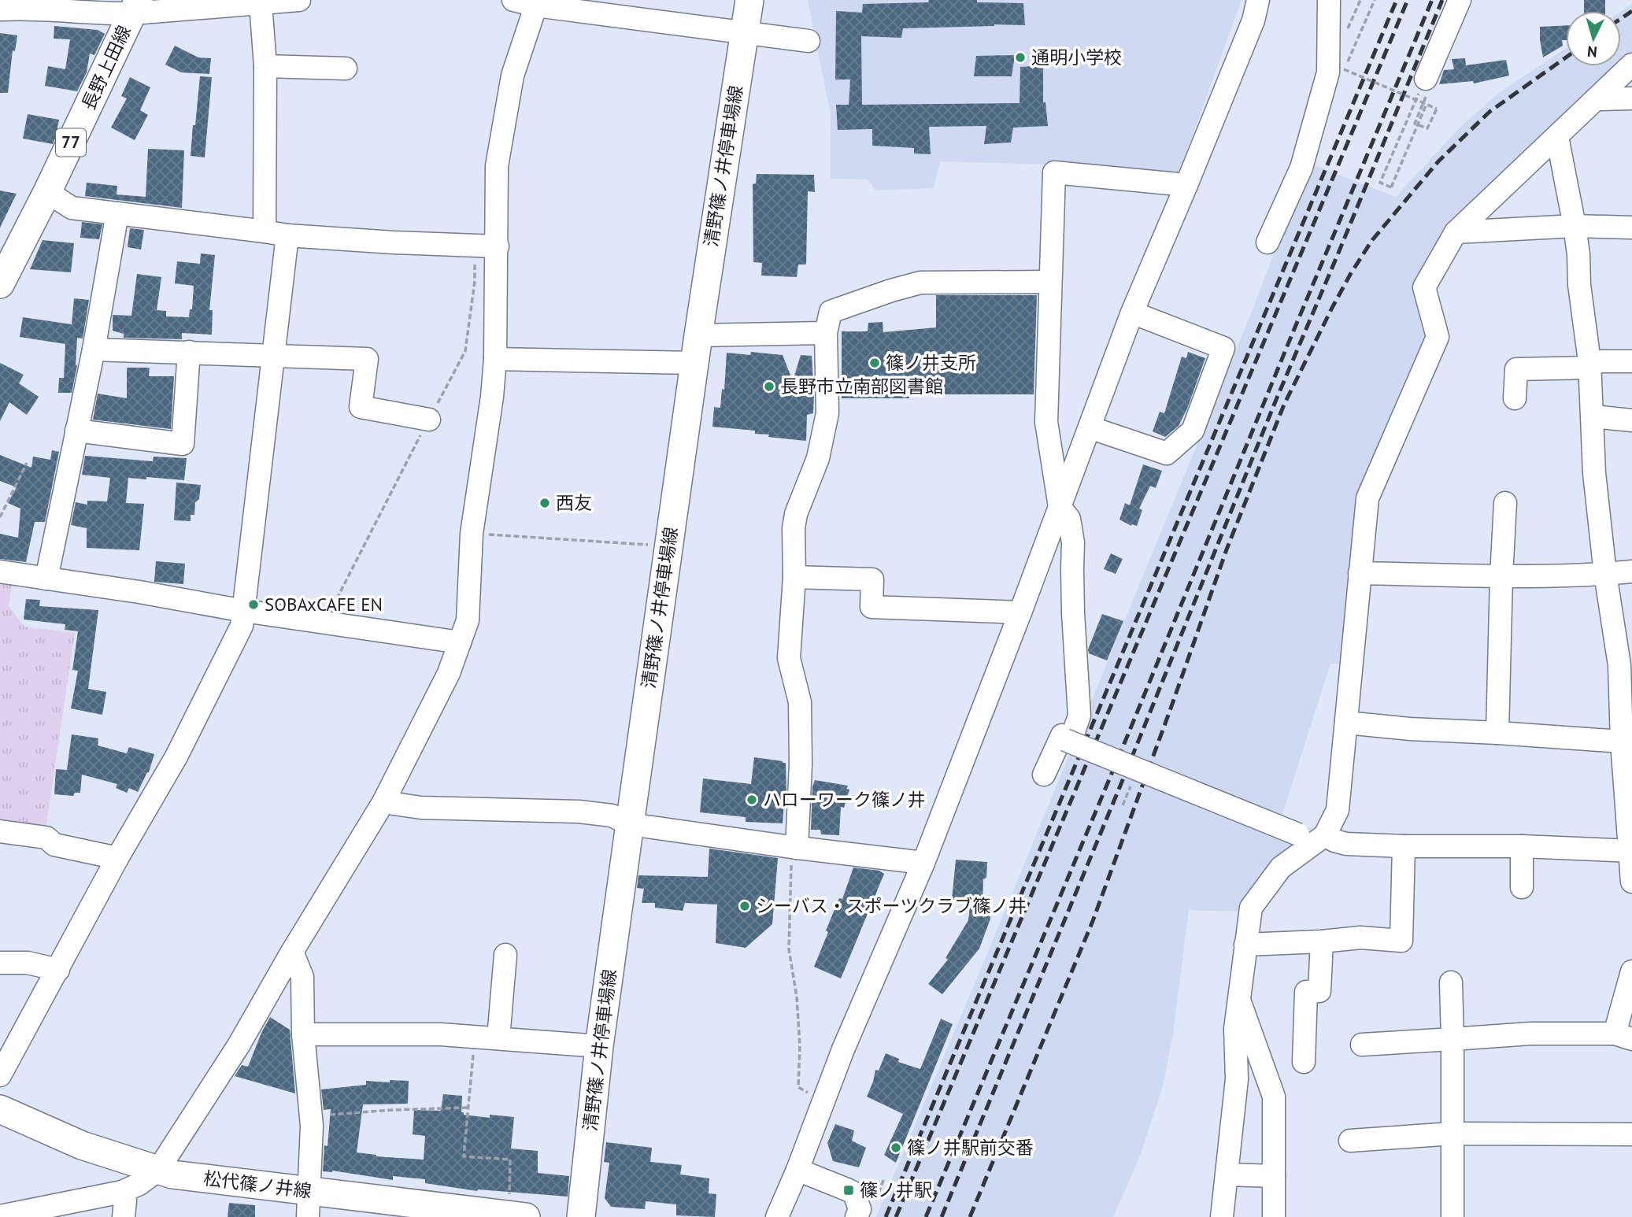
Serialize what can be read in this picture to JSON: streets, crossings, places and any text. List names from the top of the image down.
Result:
{
  "streets": {
    "main road": [
      "長野上田線",
      "77",
      "清野篠ノ井停車場線",
      "松代篠ノ井線"
    ]
  },
  "places": {
    "other": [
      "通明小学校",
      "篠ノ井支所",
      "長野市立南部図書館",
      "西友",
      "SOBAxCAFE EN",
      "ハローワーク篠ノ井",
      "シーバス・スポーツクラブ篠ノ井",
      "篠ノ井駅前交番"
    ],
    "transit": ["篠ノ井駅"]
  },
  "north": "bottom"
}
